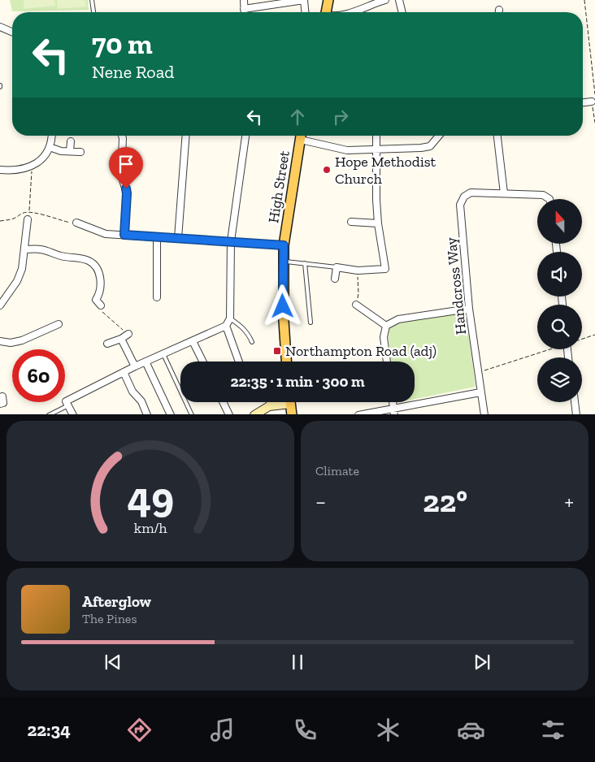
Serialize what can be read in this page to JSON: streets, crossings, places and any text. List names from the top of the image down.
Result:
{
  "streets": {
    "main road": ["High Street"],
    "street": ["Handcross Way"]
  },
  "places": {
    "other": ["Hope Methodist Church"],
    "transit": ["Northampton Road (adj)"]
  },
  "north": "top",
  "page": {
    "turn": ["70 m", "Nene Road"],
    "limit": "60",
    "trip": "22:35 · 1 min · 300 m",
    "tile": "Climate",
    "heat": ["−", "22°", "+"],
    "song": ["Afterglow", "The Pines"],
    "tabs": "22:34",
    "gauge": ["49", "km/h"]
  }
}
